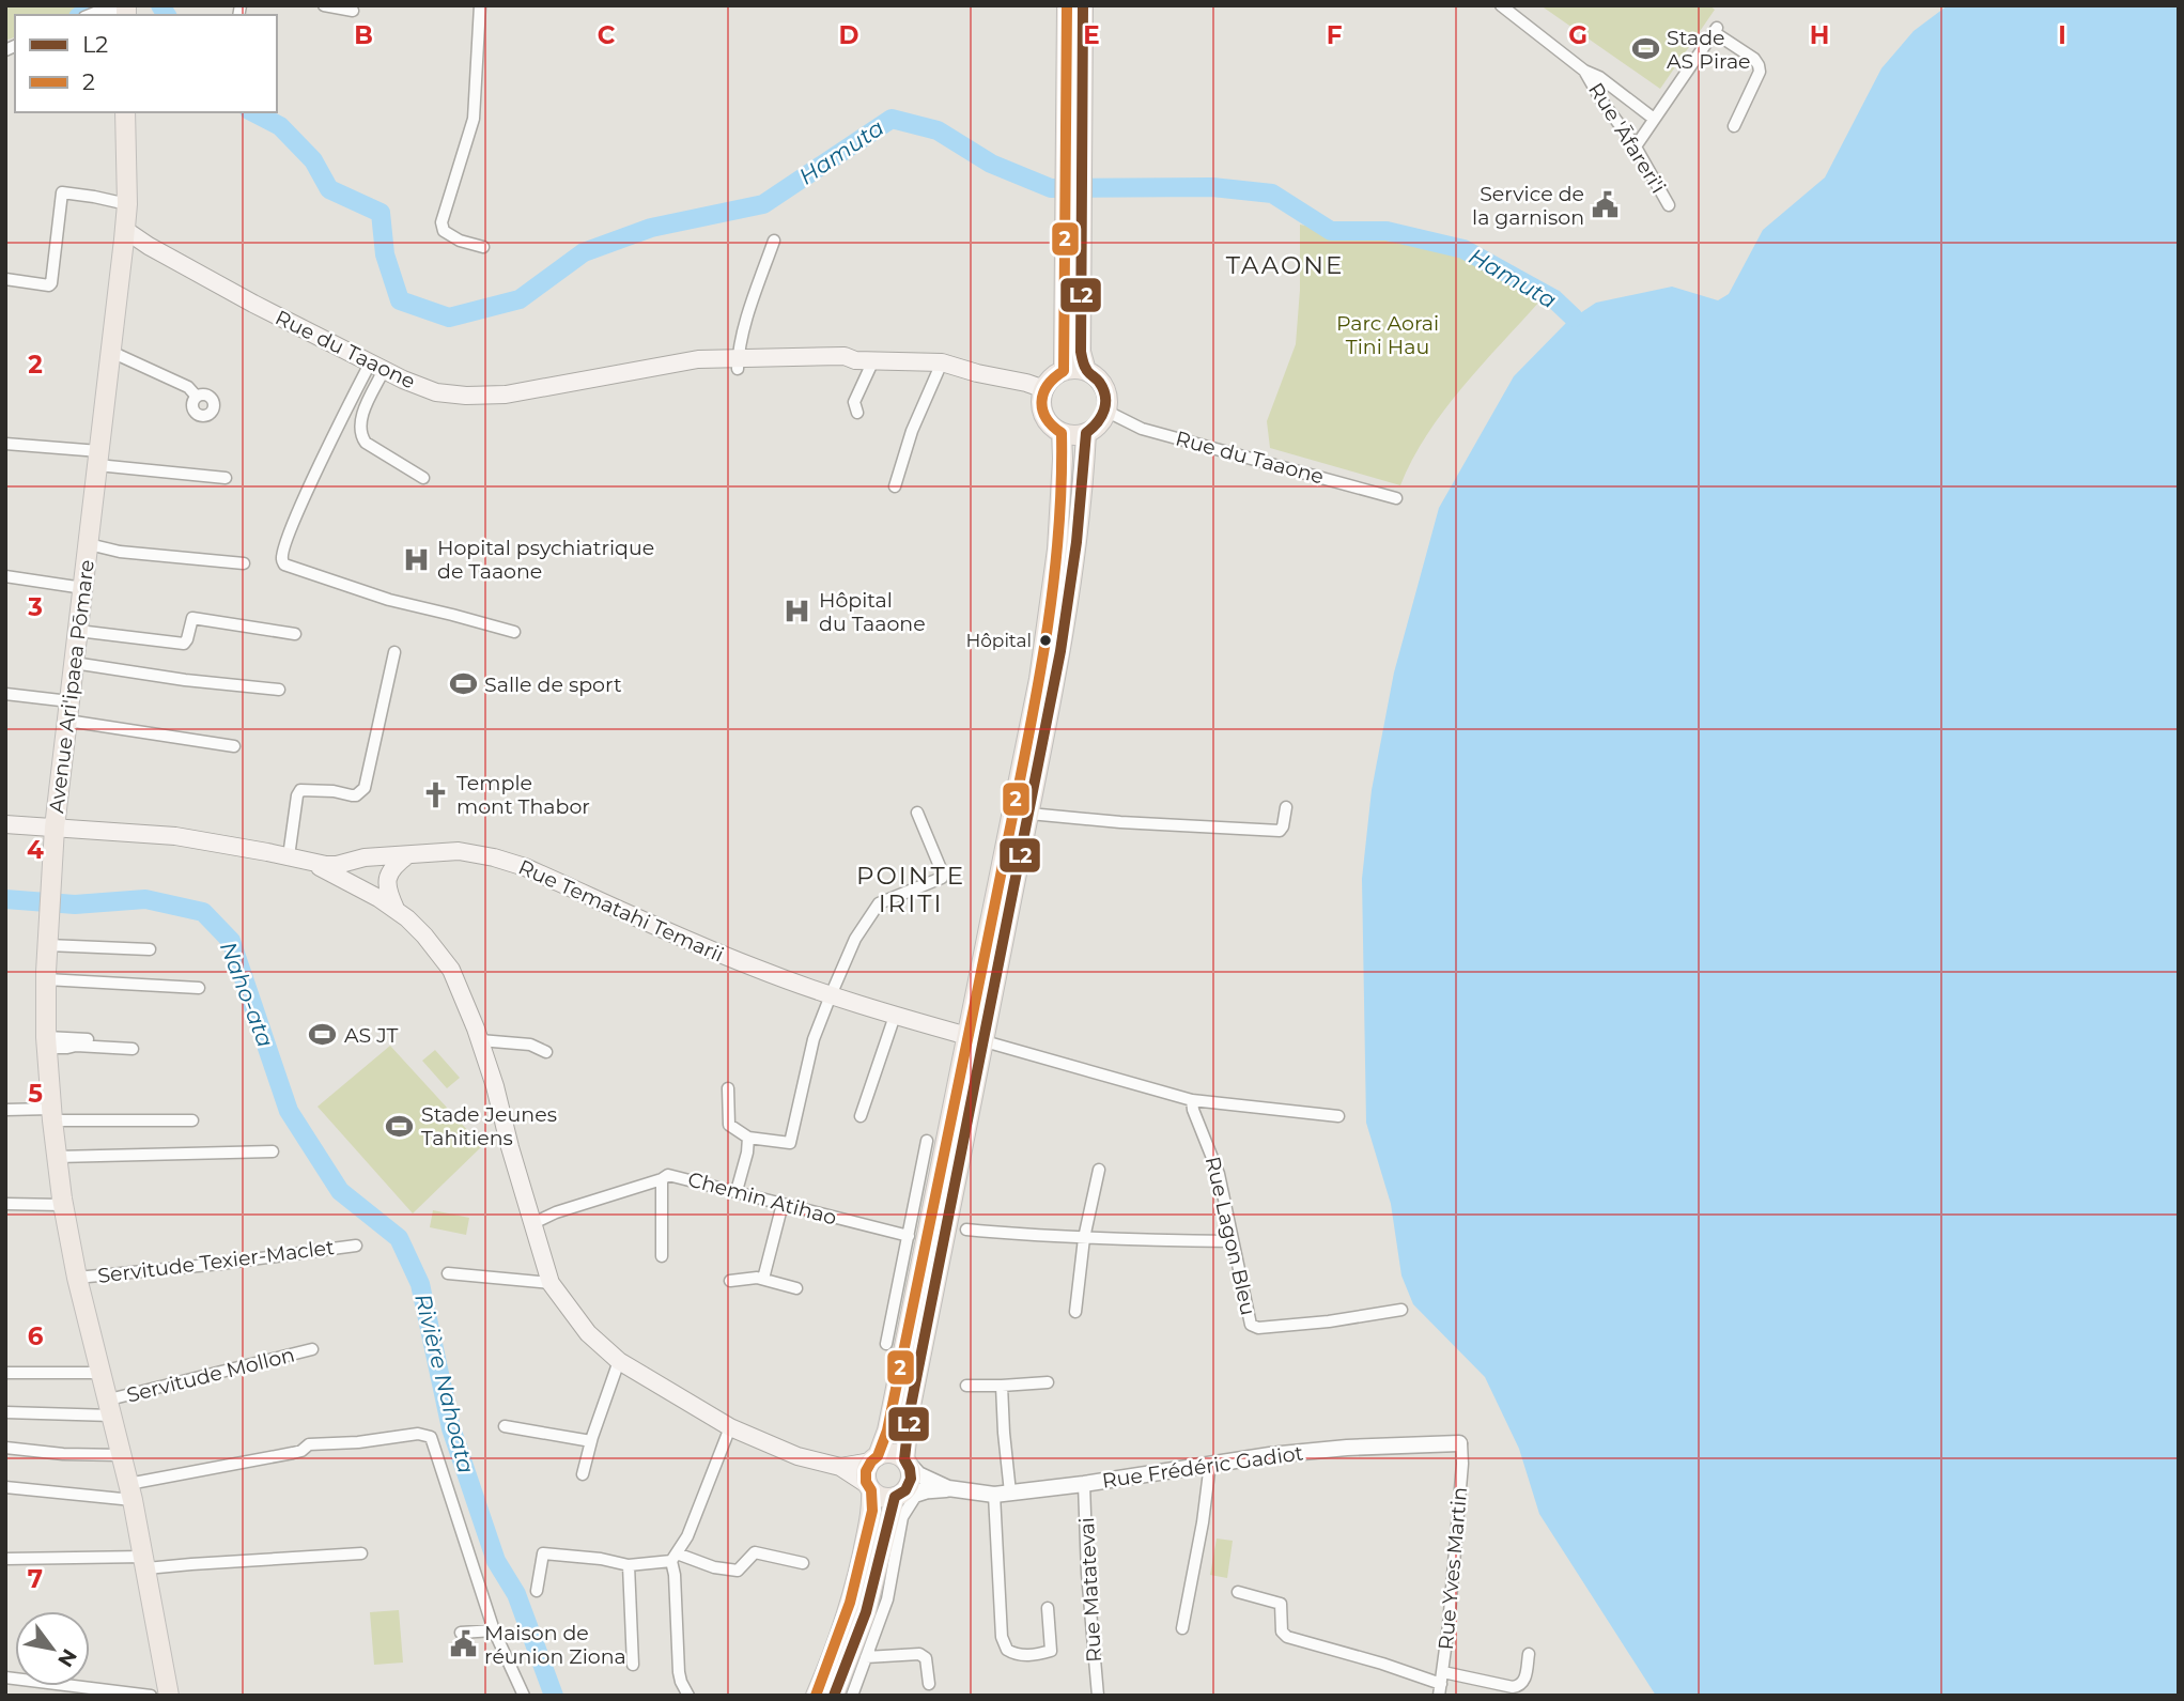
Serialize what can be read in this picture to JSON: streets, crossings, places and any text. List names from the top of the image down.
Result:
{
  "streets": {
    "main road": ["Rue du Taaone", "Avenue Ari'ipaea Pōmare", "Rue Tematahi Temarii"],
    "street": [
      "Rue 'Āfareri'i",
      "Chemin Atihao",
      "Rue Lagon Bleu",
      "Servitude Texier-Maclet",
      "Servitude Mollon",
      "Rue Frédéric Gadiot",
      "Rue Yves Martin",
      "Rue Matatevai"
    ]
  },
  "crossings": [
    ["Rue du Taaone", "Avenue Ari'ipaea Pōmare"],
    ["Avenue Ari'ipaea Pōmare", "Servitude Texier-Maclet"],
    ["Avenue Ari'ipaea Pōmare", "Servitude Mollon"],
    ["Rue Tematahi Temarii", "Rue Lagon Bleu"],
    ["Rue Frédéric Gadiot", "Rue Yves Martin"],
    ["Rue Frédéric Gadiot", "Rue Matatevai"]
  ],
  "districts": ["TAAONE", "POINTE IRITI"],
  "water": ["Hamuta", "Naho-ata", "Rivière Nahoata"],
  "parks": ["Parc Aorai Tini Hau"],
  "places": {
    "sports": [
      "Stade AS Pirae",
      "Salle de sport",
      "AS JT",
      "Stade Jeunes Tahitiens"
    ],
    "public building": ["Service de la garnison", "Maison de réunion Ziona"],
    "hospital": ["Hopital psychiatrique de Taaone", "Hôpital du Taaone"],
    "other": ["Hôpital"],
    "church": ["Temple mont Thabor"]
  },
  "lines": ["transit line L2", "transit line 2"],
  "legend": ["L2", "2"],
  "north": "bottom right",
  "grid": {
    "columns": [
      "B",
      "C",
      "D",
      "E",
      "F",
      "G",
      "H",
      "I"
    ],
    "rows": [
      "2",
      "3",
      "4",
      "5",
      "6",
      "7"
    ]
  }
}
